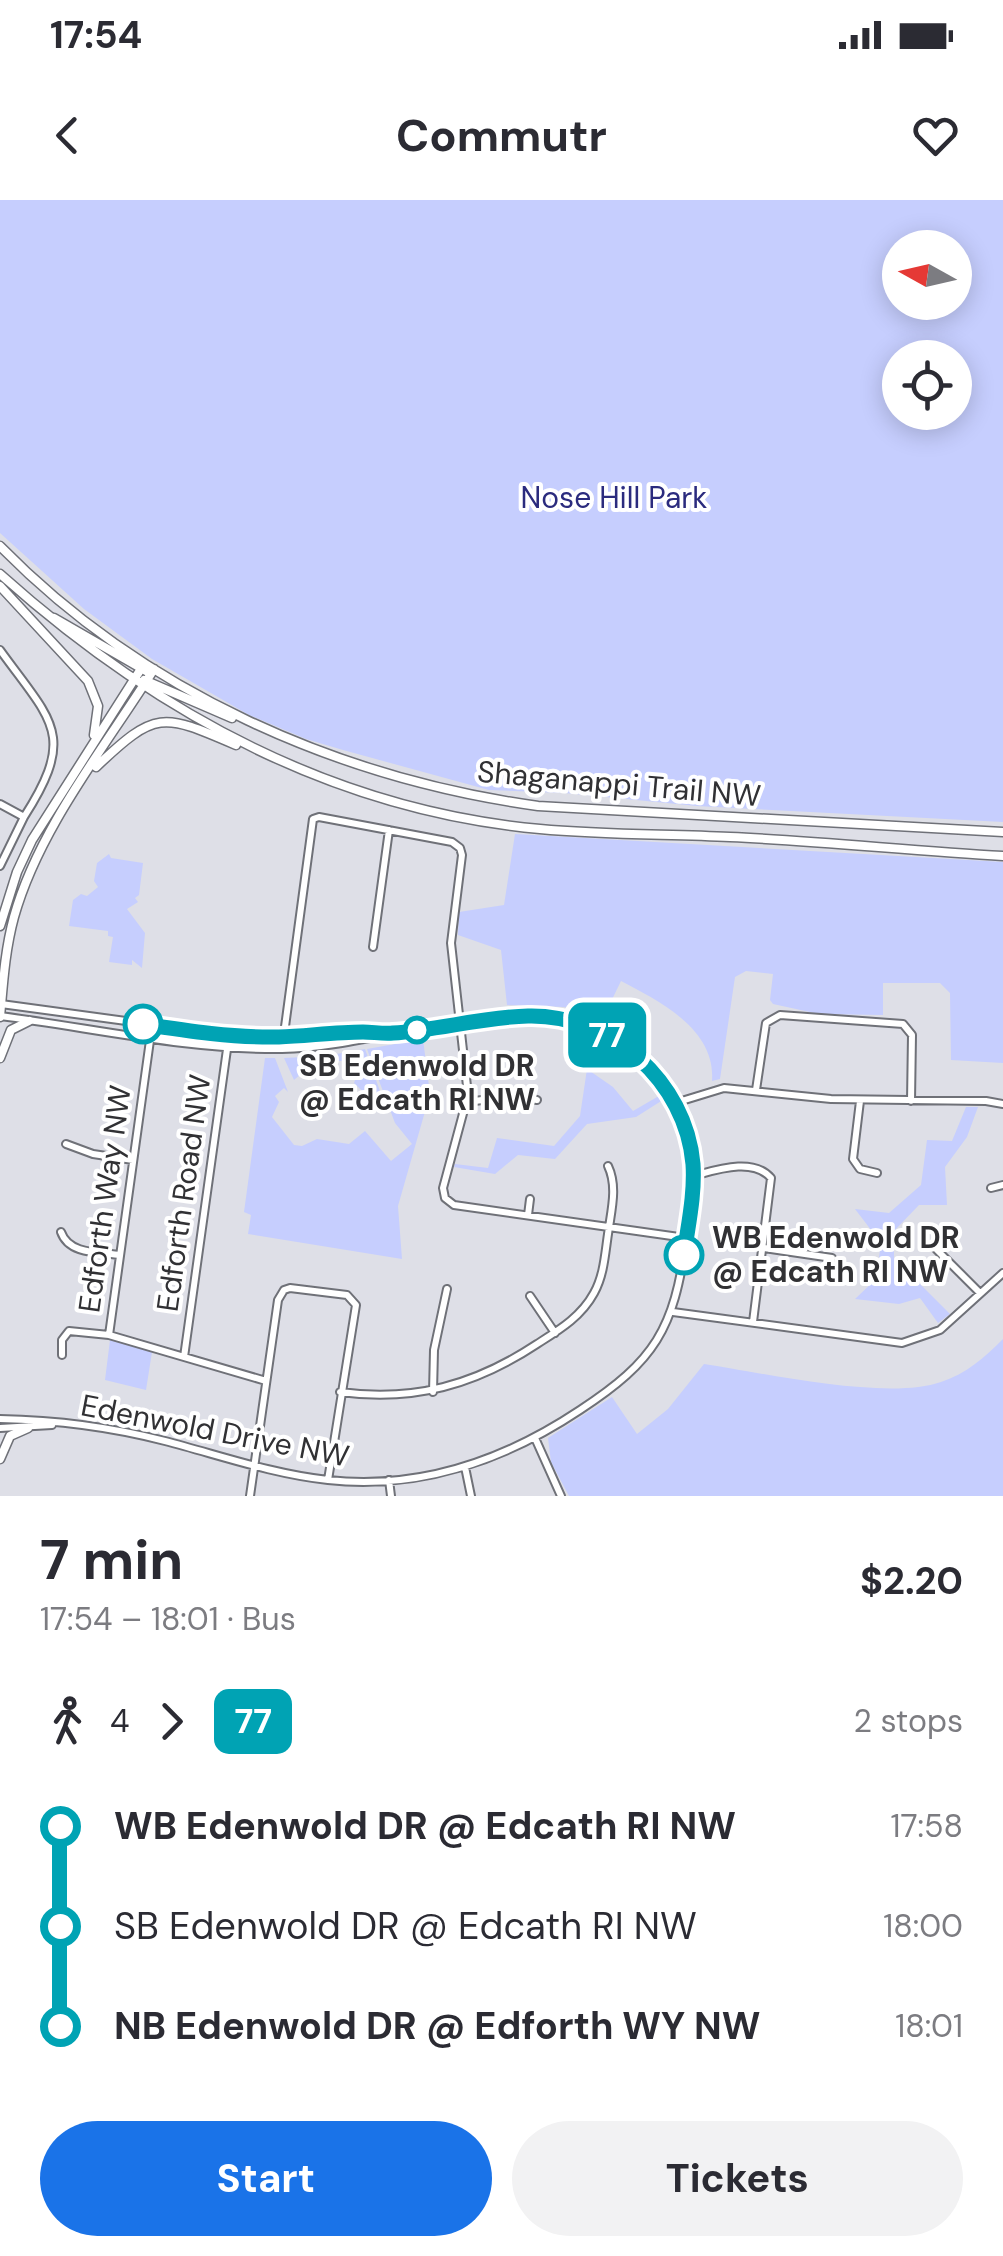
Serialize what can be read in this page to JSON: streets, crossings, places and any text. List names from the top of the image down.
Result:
{
  "streets": {
    "main road": ["Shaganappi Trail NW"],
    "street": ["Edforth Road NW", "Edforth Way NW", "Edenwold Drive NW"]
  },
  "crossings": [
    ["Edforth Road NW", "Edforth Way NW"],
    ["Edforth Road NW", "Edenwold Drive NW"],
    ["Edforth Way NW", "Edenwold Drive NW"]
  ],
  "parks": ["Nose Hill Park"],
  "places": ["SB Edenwold DR @ Edcath RI NW", "WB Edenwold DR @ Edcath RI NW"],
  "lines": ["bus line 77"],
  "north": "left",
  "page": {
    "status": "17:54",
    "header": "Commutr",
    "on_map": "77",
    "heading": ["7 min", "17:54 – 18:01 · Bus", "$2.20"],
    "legs": ["4", "77", "2 stops"],
    "list": [
      {
        "name": "WB Edenwold DR @ Edcath RI NW",
        "value": "17:58"
      },
      {
        "name": "SB Edenwold DR @ Edcath RI NW",
        "value": "18:00"
      },
      {
        "name": "NB Edenwold DR @ Edforth WY NW",
        "value": "18:01"
      }
    ],
    "buttons": ["Start", "Tickets"]
  }
}
